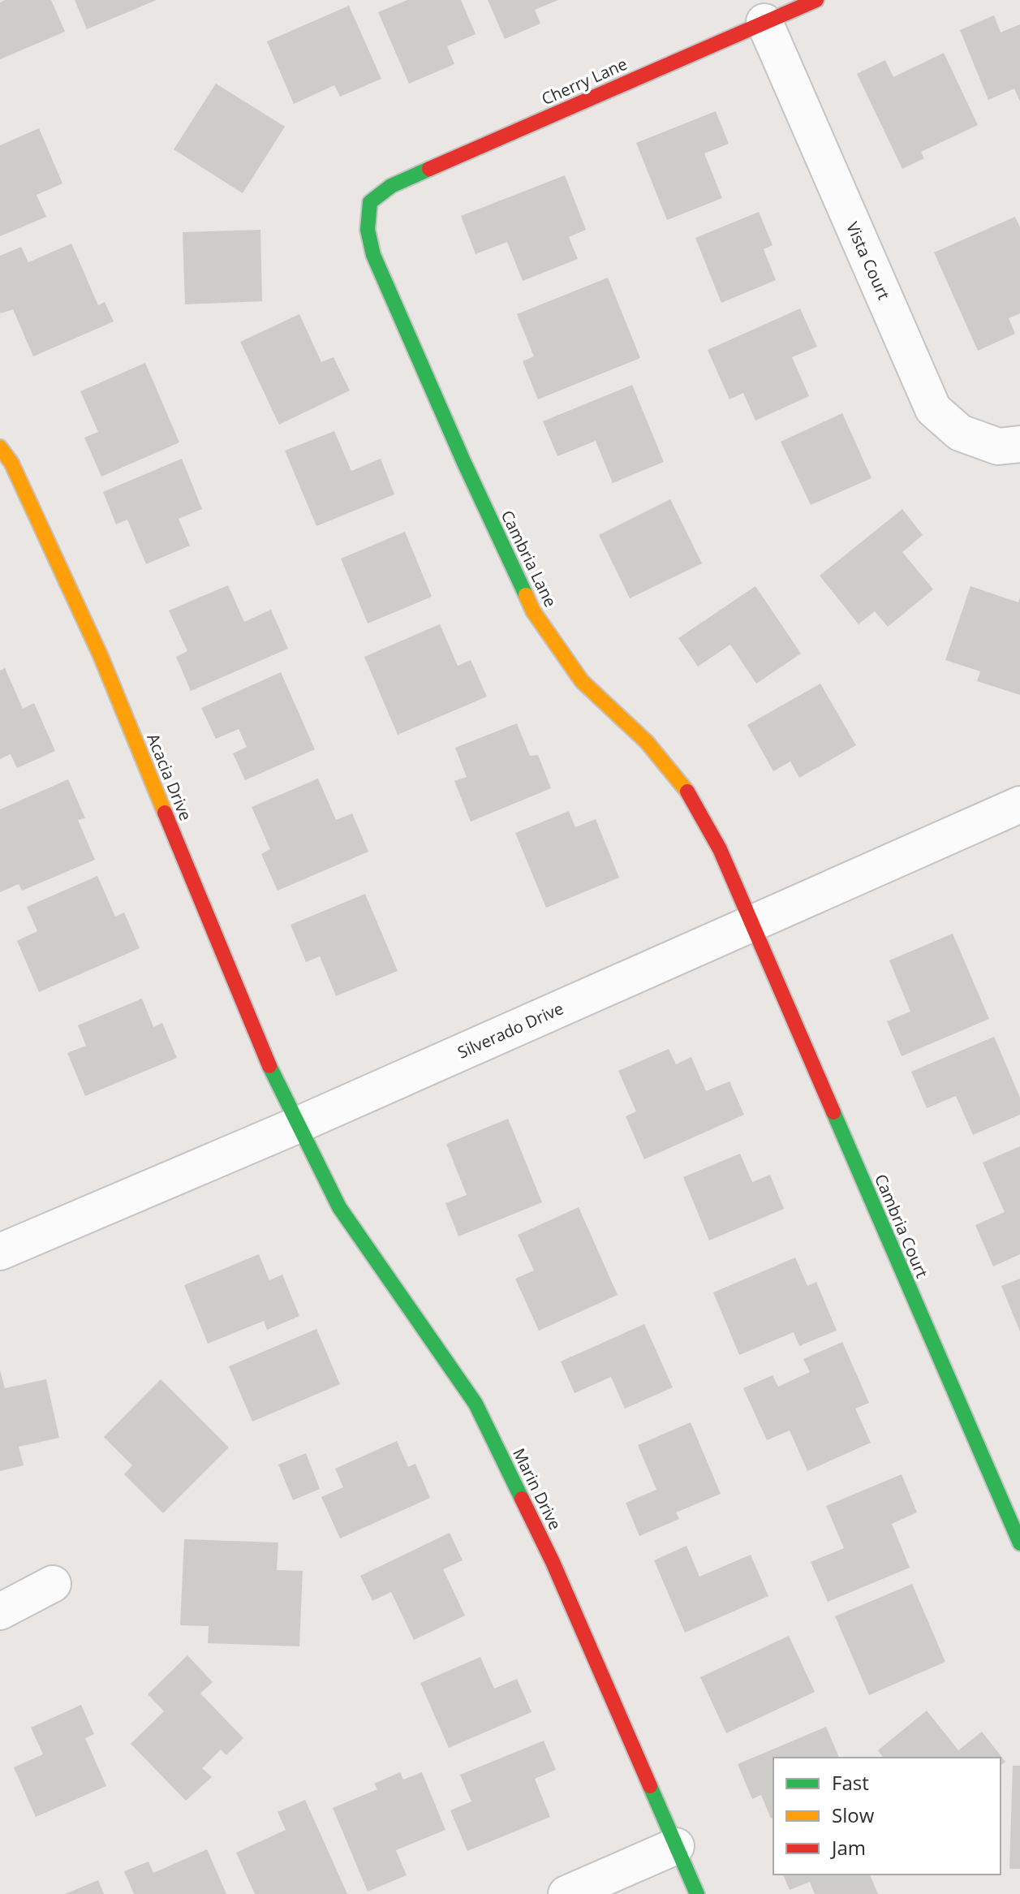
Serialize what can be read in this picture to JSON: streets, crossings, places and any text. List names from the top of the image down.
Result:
{
  "streets": {
    "street": [
      "Cherry Lane",
      "Vista Court",
      "Cambria Lane",
      "Acacia Drive",
      "Silverado Drive",
      "Cambria Court",
      "Marin Drive"
    ]
  },
  "crossings": [
    ["Cherry Lane", "Vista Court"],
    ["Cherry Lane", "Cambria Lane"],
    ["Cambria Lane", "Silverado Drive"],
    ["Cambria Lane", "Cambria Court"],
    ["Acacia Drive", "Silverado Drive"],
    ["Acacia Drive", "Marin Drive"],
    ["Silverado Drive", "Cambria Court"],
    ["Silverado Drive", "Marin Drive"]
  ],
  "legend": ["Fast", "Slow", "Jam"]
}
